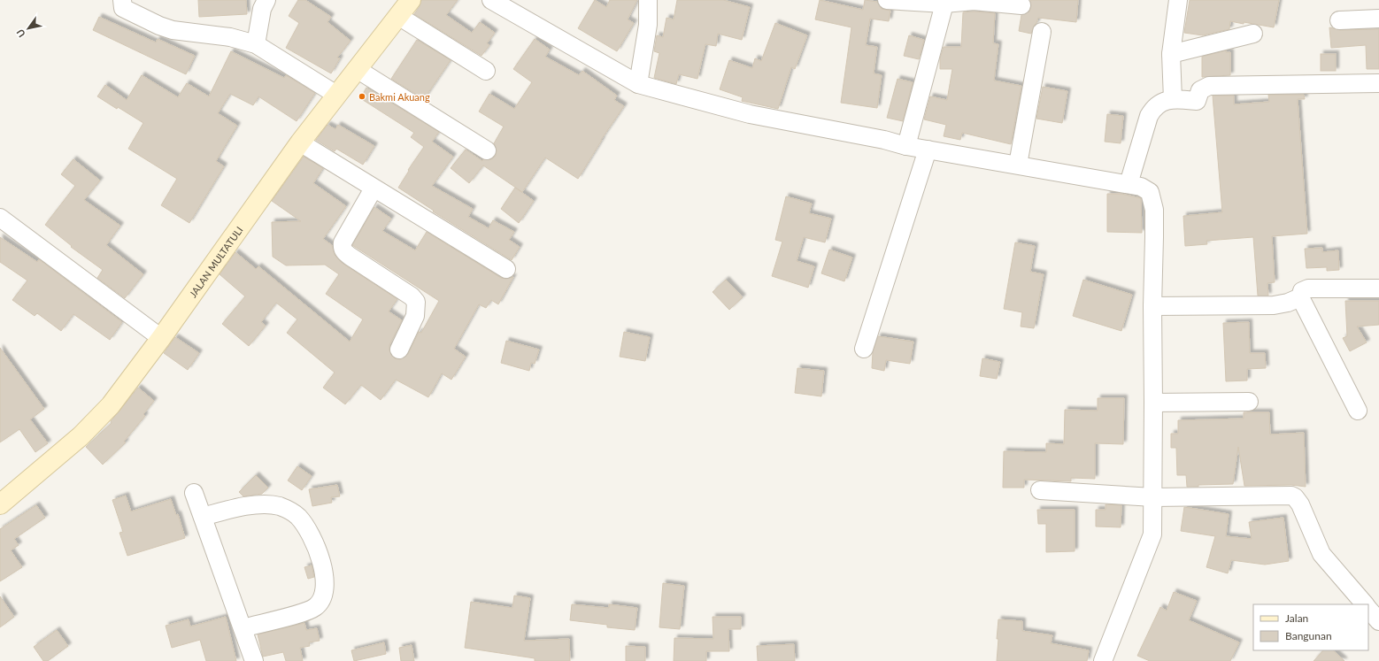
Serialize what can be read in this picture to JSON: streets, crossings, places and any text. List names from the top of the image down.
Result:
{
  "streets": {
    "main road": ["JALAN MULTATULI"]
  },
  "places": ["Bakmi Akuang"],
  "legend": ["Jalan", "Bangunan"],
  "north": "bottom left"
}
